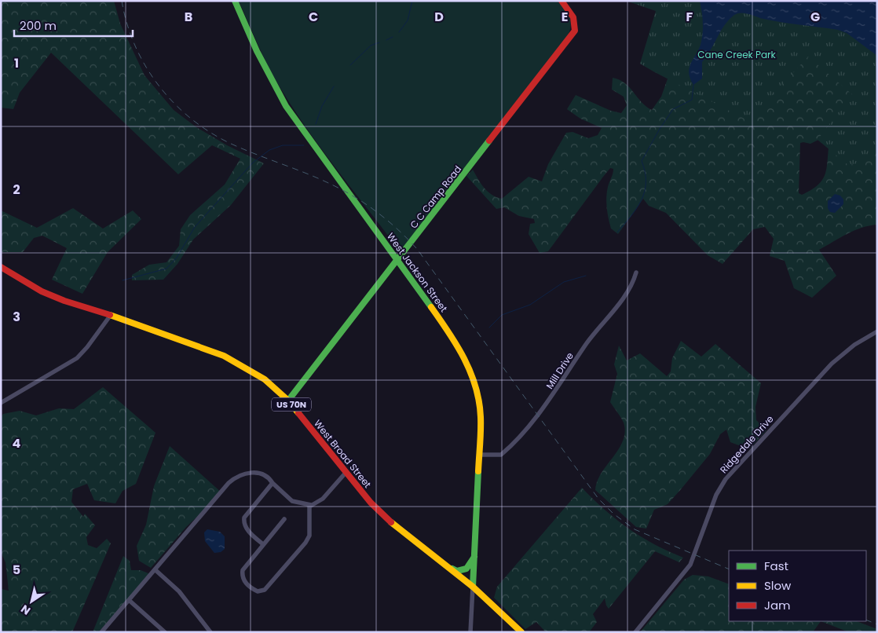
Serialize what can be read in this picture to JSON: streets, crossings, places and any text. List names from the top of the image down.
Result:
{
  "streets": {
    "street": [
      "C C Camp Road",
      "West Jackson Street",
      "Mill Drive",
      "US 70N",
      "Ridgedale Drive",
      "West Broad Street"
    ]
  },
  "crossings": [
    ["C C Camp Road", "West Jackson Street"],
    ["C C Camp Road", "West Broad Street"],
    ["West Jackson Street", "Mill Drive"],
    ["West Jackson Street", "West Broad Street"]
  ],
  "parks": ["Cane Creek Park"],
  "legend": ["Fast", "Slow", "Jam"],
  "scale_bar": "200 m",
  "north": "bottom left",
  "grid": {
    "columns": [
      "B",
      "C",
      "D",
      "E",
      "F",
      "G"
    ],
    "rows": [
      "1",
      "2",
      "3",
      "4",
      "5"
    ]
  }
}
